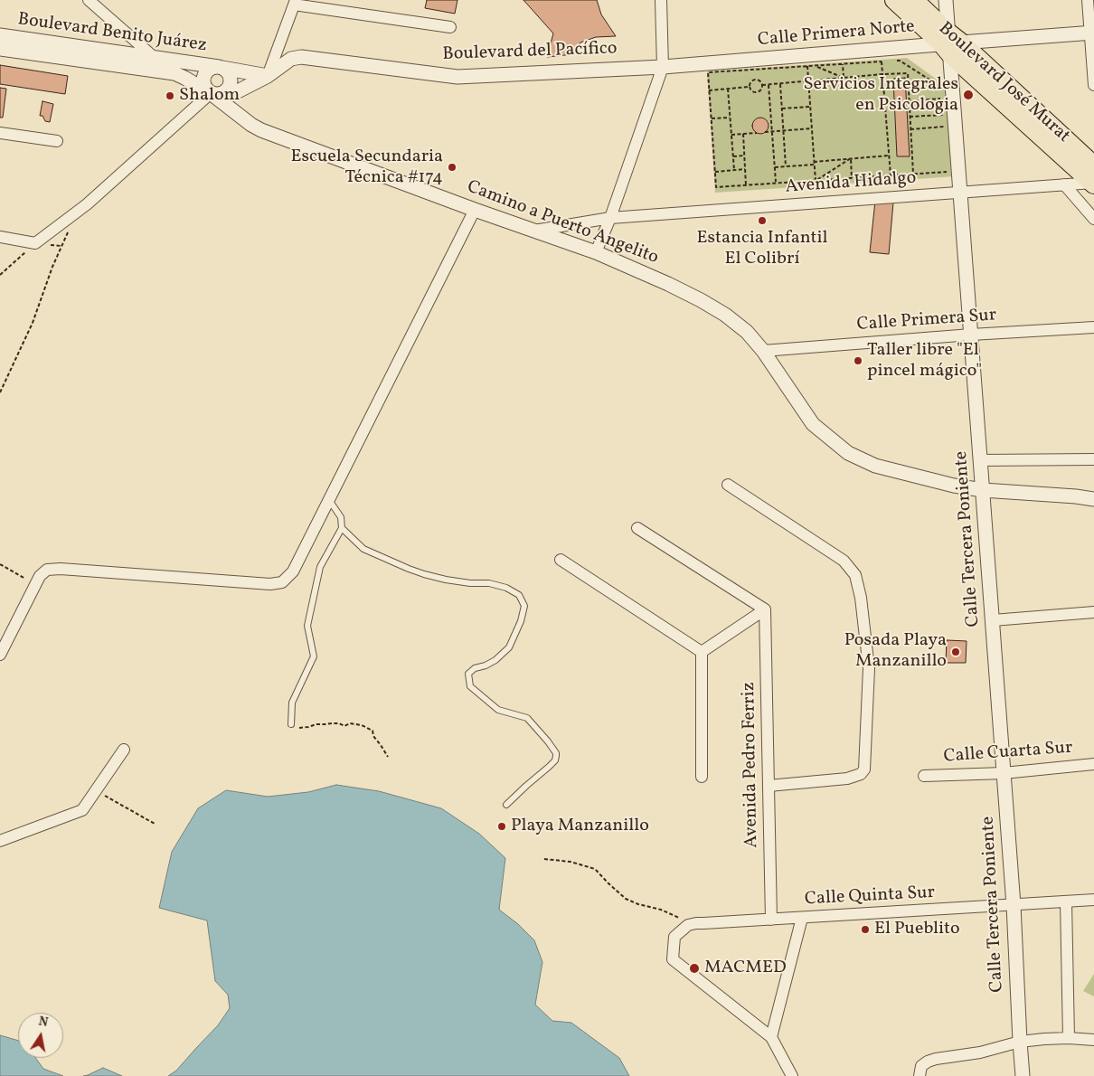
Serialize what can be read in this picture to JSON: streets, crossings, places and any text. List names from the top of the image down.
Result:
{
  "streets": {
    "highway": ["Boulevard José Murat"],
    "street": [
      "Boulevard Benito Juárez",
      "Calle Primera Norte",
      "Boulevard del Pacífico",
      "Avenida Hidalgo",
      "Camino a Puerto Angelito",
      "Calle Primera Sur",
      "Calle Tercera Poniente",
      "Calle Cuarta Sur",
      "Avenida Pedro Ferriz",
      "Calle Quinta Sur"
    ]
  },
  "crossings": [
    ["Boulevard Benito Juárez", "Boulevard del Pacífico"],
    ["Boulevard Benito Juárez", "Camino a Puerto Angelito"],
    ["Calle Primera Norte", "Boulevard del Pacífico"],
    ["Calle Primera Norte", "Boulevard José Murat"],
    ["Calle Primera Norte", "Calle Tercera Poniente"],
    ["Boulevard del Pacífico", "Camino a Puerto Angelito"],
    ["Boulevard José Murat", "Avenida Hidalgo"],
    ["Boulevard José Murat", "Calle Tercera Poniente"],
    ["Avenida Hidalgo", "Camino a Puerto Angelito"],
    ["Avenida Hidalgo", "Calle Tercera Poniente"],
    ["Camino a Puerto Angelito", "Calle Primera Sur"],
    ["Camino a Puerto Angelito", "Calle Tercera Poniente"],
    ["Calle Primera Sur", "Calle Tercera Poniente"],
    ["Calle Tercera Poniente", "Calle Cuarta Sur"],
    ["Calle Tercera Poniente", "Calle Quinta Sur"],
    ["Avenida Pedro Ferriz", "Calle Quinta Sur"]
  ],
  "places": [
    "Servicios Integrales en Psicologia",
    "Shalom",
    "Escuela Secundaria Técnica #174",
    "Estancia Infantil El Colibrí",
    "Taller libre \"El pincel mágico\"",
    "Posada Playa Manzanillo",
    "Playa Manzanillo",
    "El Pueblito",
    "MACMED"
  ],
  "north": "top"
}
